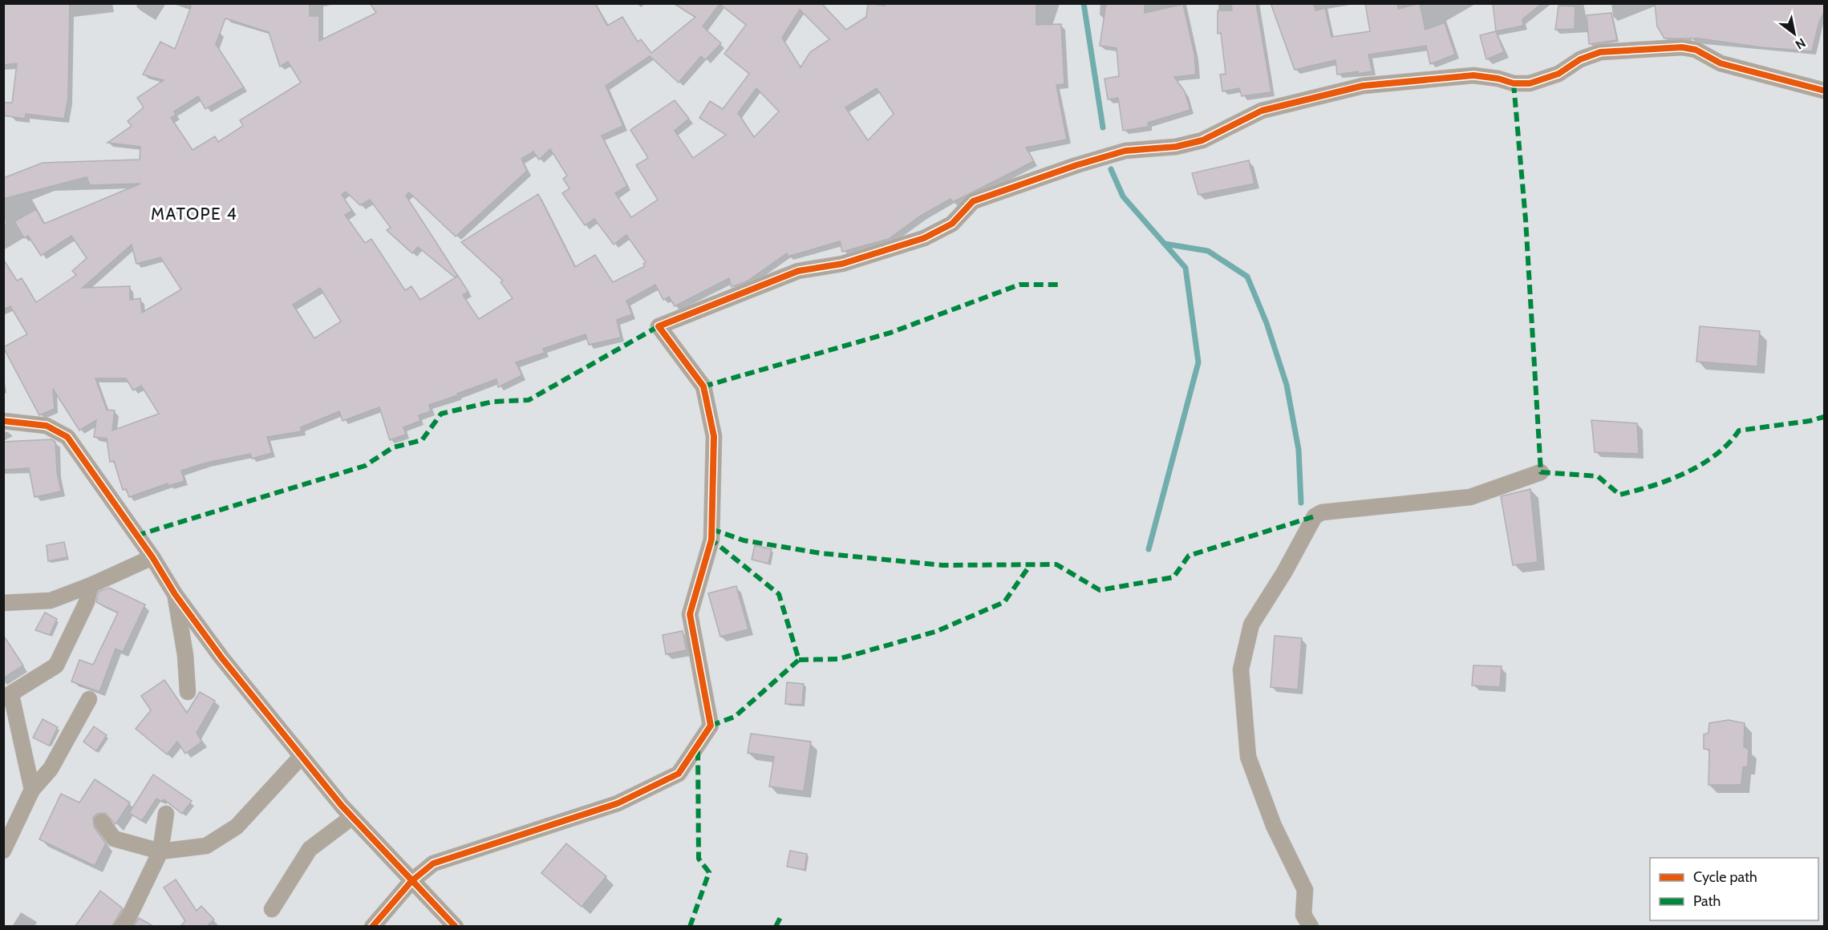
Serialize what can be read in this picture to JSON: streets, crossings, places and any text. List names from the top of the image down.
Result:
{
  "districts": ["MATOPE 4"],
  "legend": ["Cycle path", "Path"],
  "north": "bottom right"
}
